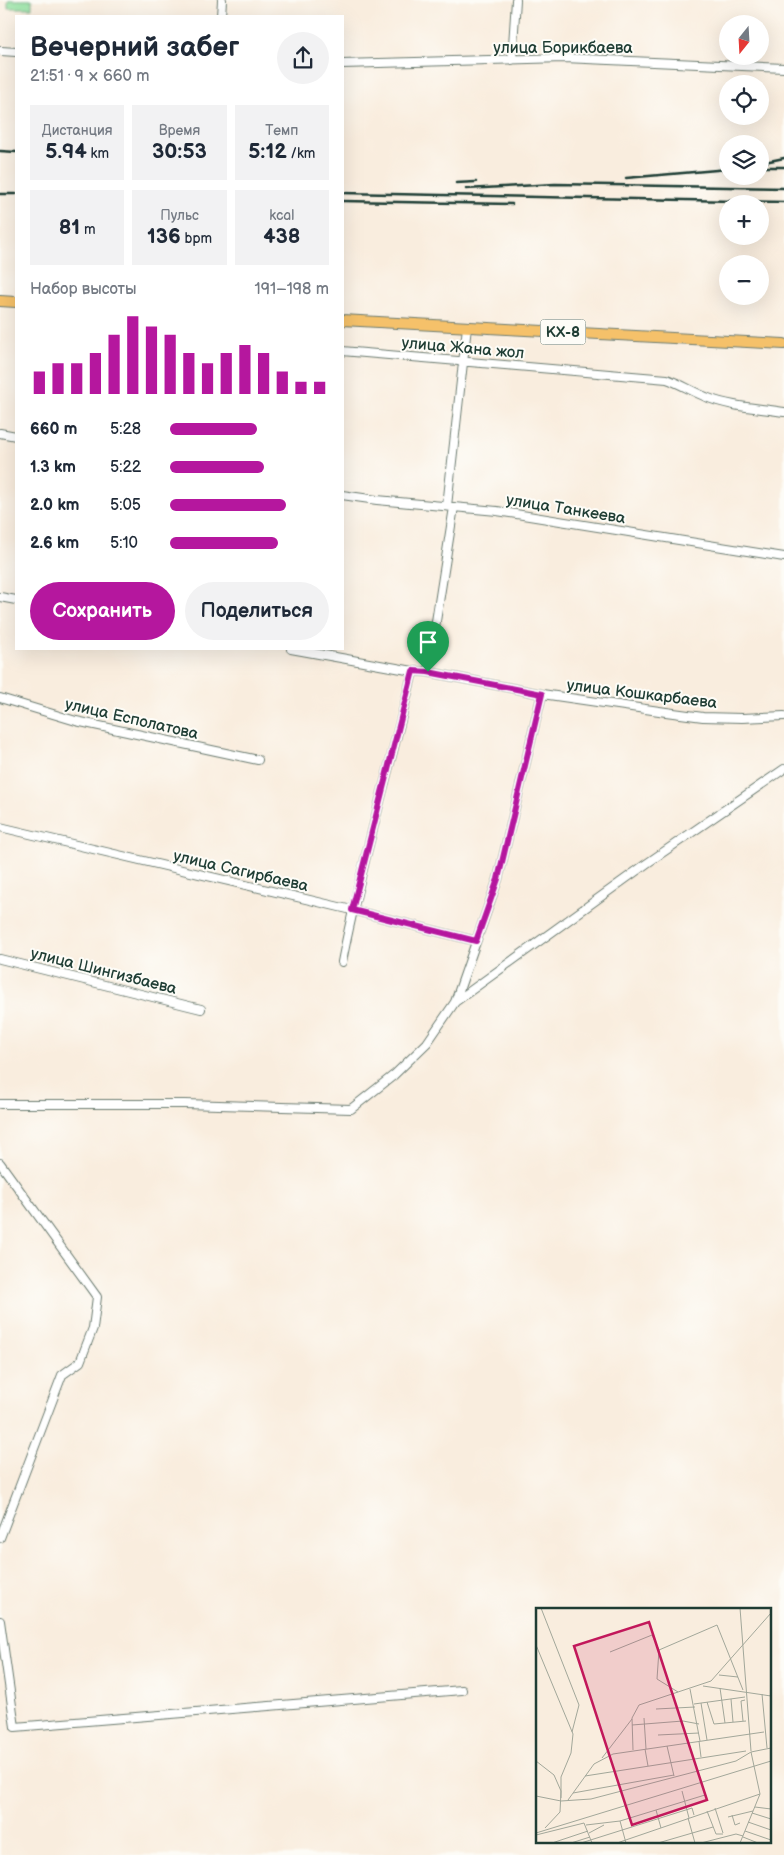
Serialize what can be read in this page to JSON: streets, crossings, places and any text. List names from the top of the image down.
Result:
{
  "streets": {
    "main road": ["КХ-8"],
    "street": [
      "улица Борикбаева",
      "улица Жана жол",
      "улица Танкеева",
      "улица Кошкарбаева",
      "улица Есполатова",
      "улица Сагирбаева",
      "улица Шингизбаева"
    ]
  },
  "north": "bottom",
  "page": {
    "map_buttons": ["+", "−"],
    "heading": ["Вечерний забег", "21:51 · 9 × 660 m"],
    "stats": [
      ["Дистанция", "5.94 km"],
      ["Время", "30:53"],
      ["Темп", "5:12 /km"],
      ["81 m"],
      ["Пульс", "136 bpm"],
      ["kcal", "438"]
    ],
    "chart": ["Набор высоты", "191–198 m"],
    "list": [
      {
        "name": "660 m",
        "note": "5:28"
      },
      {
        "name": "1.3 km",
        "note": "5:22"
      },
      {
        "name": "2.0 km",
        "note": "5:05"
      },
      {
        "name": "2.6 km",
        "note": "5:10"
      }
    ],
    "buttons": ["Сохранить", "Поделиться"]
  }
}
